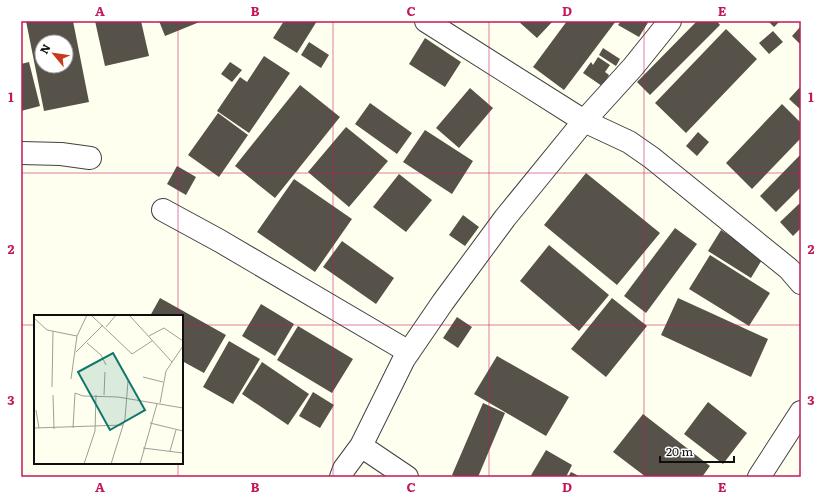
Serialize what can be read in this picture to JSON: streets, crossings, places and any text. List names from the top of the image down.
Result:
{
  "scale_bar": "20 m",
  "north": "top left",
  "grid": {
    "columns": [
      "A",
      "B",
      "C",
      "D",
      "E"
    ],
    "rows": ["1", "2", "3"]
  }
}
